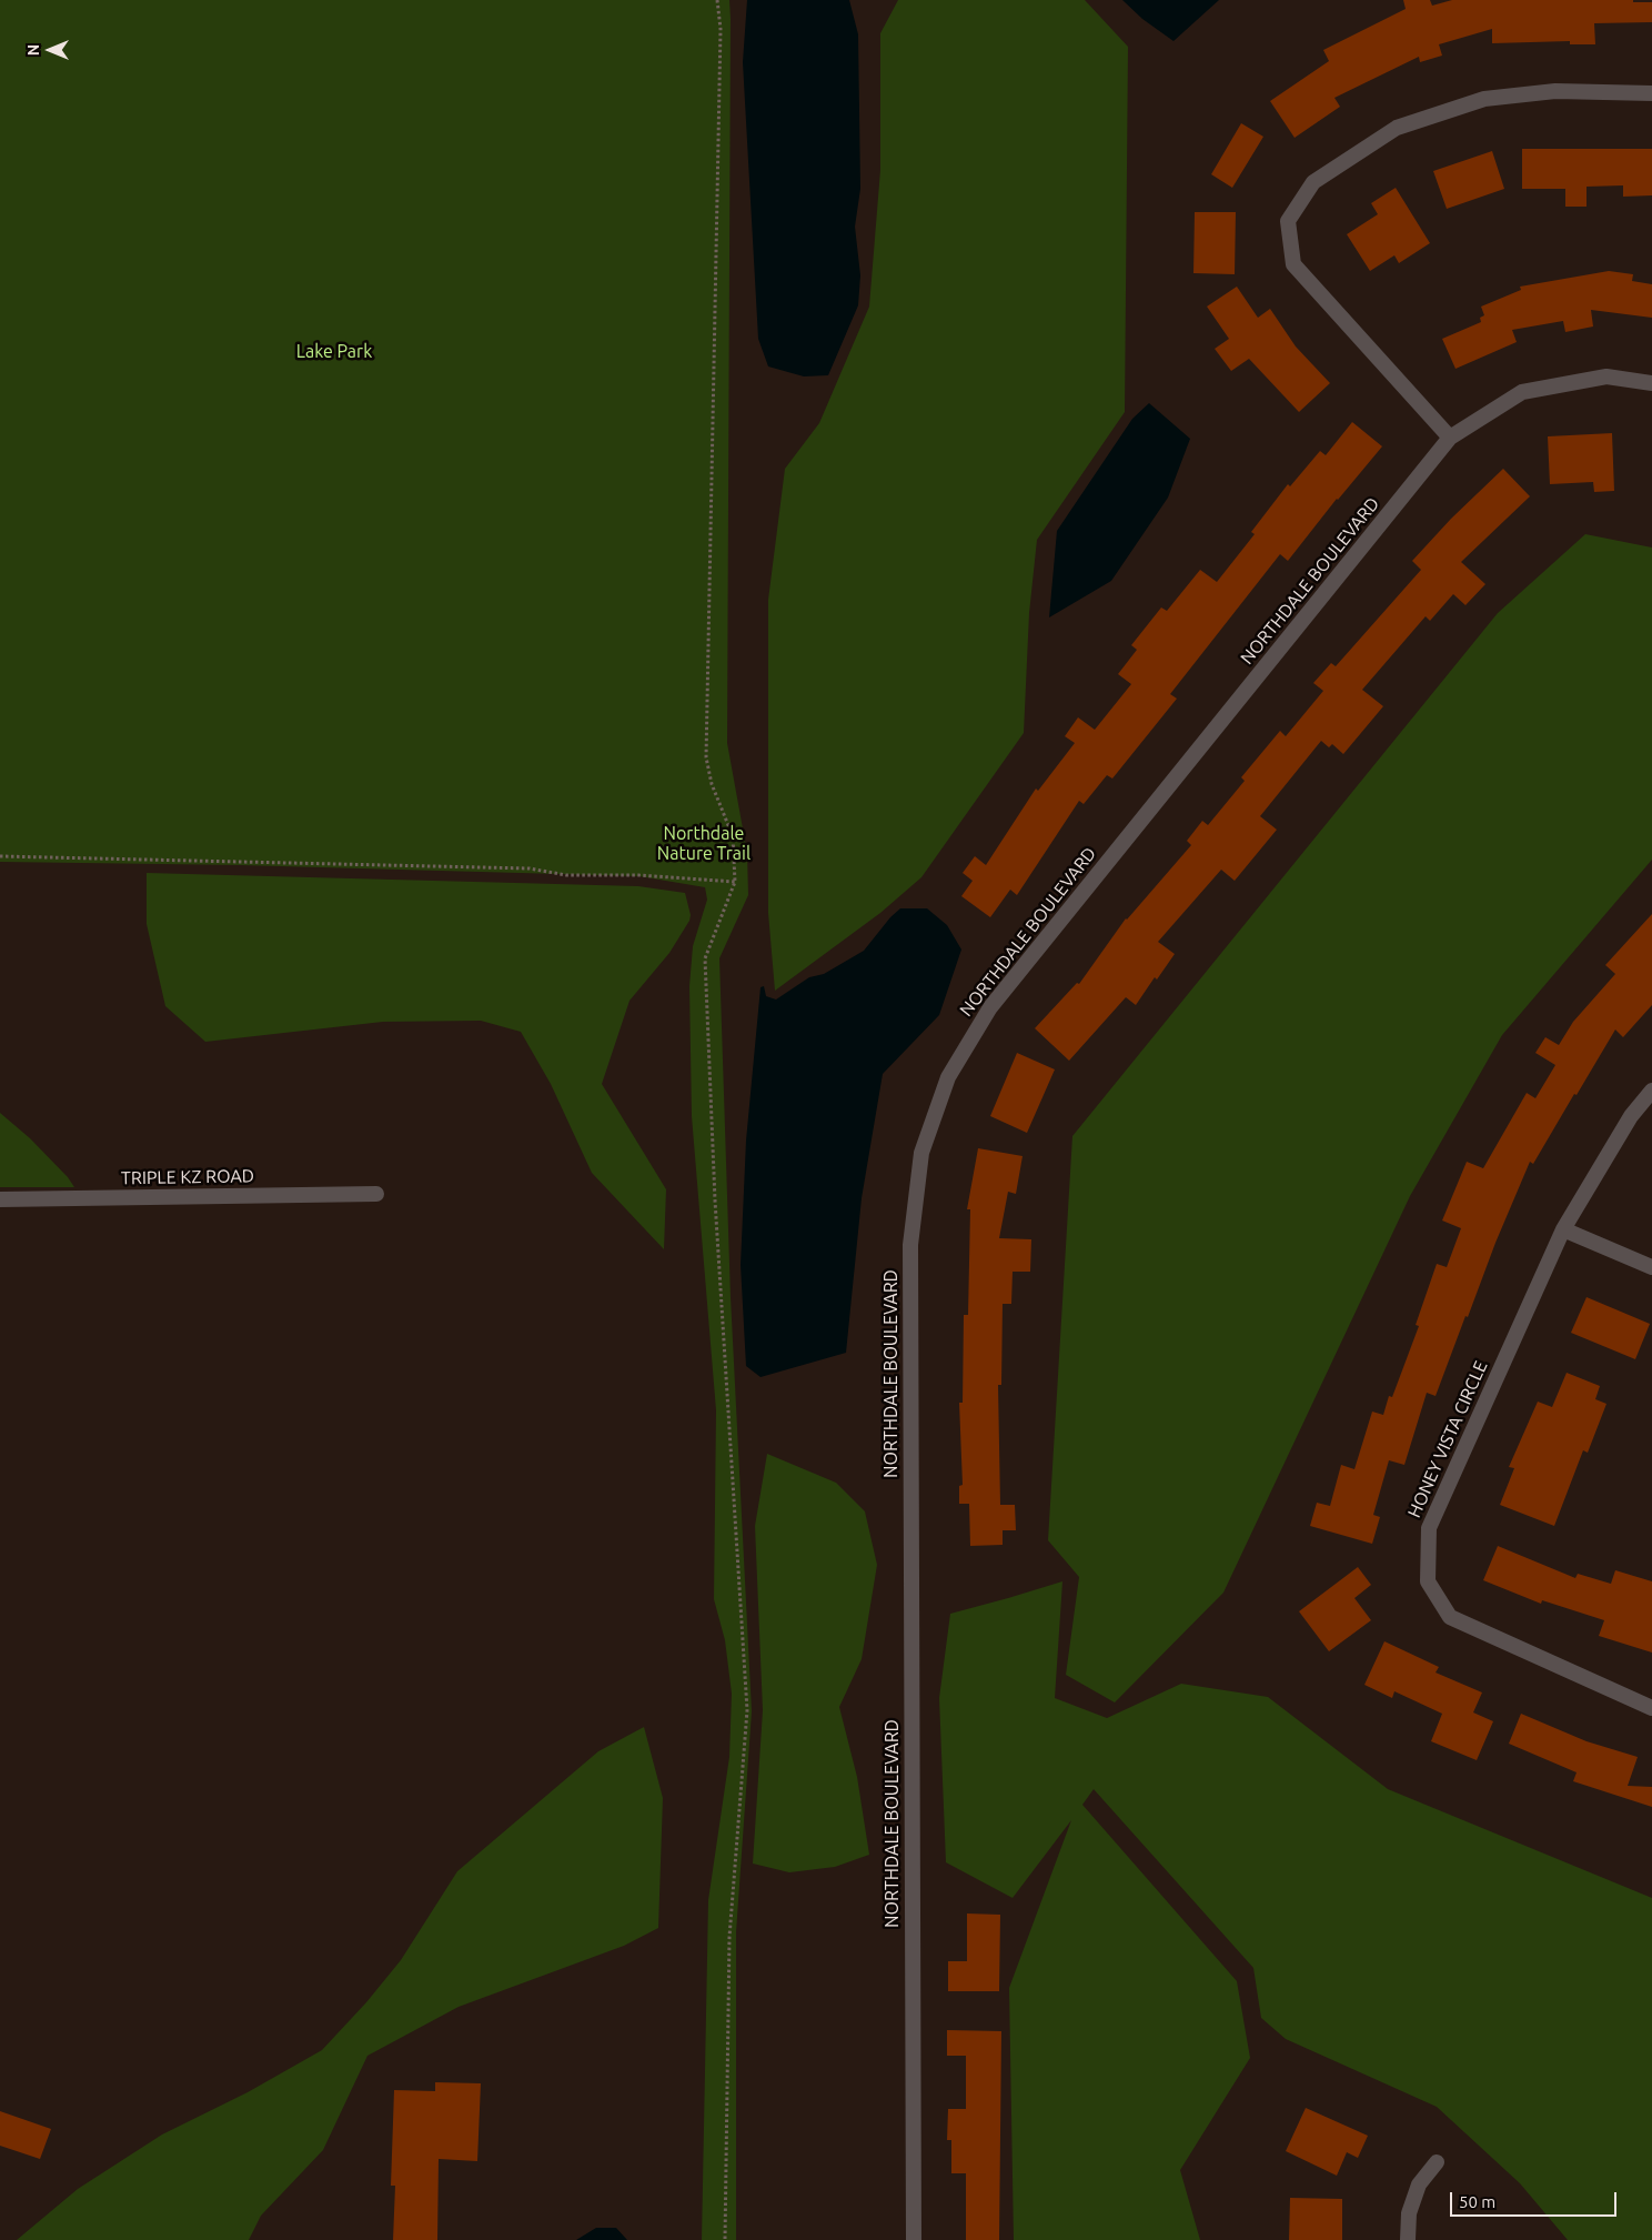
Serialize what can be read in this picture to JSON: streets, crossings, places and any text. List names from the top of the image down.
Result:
{
  "streets": {
    "street": ["NORTHDALE BOULEVARD", "TRIPLE KZ ROAD", "HONEY VISTA CIRCLE"]
  },
  "parks": ["Lake Park", "Northdale Nature Trail"],
  "scale_bar": "50 m",
  "north": "left"
}
